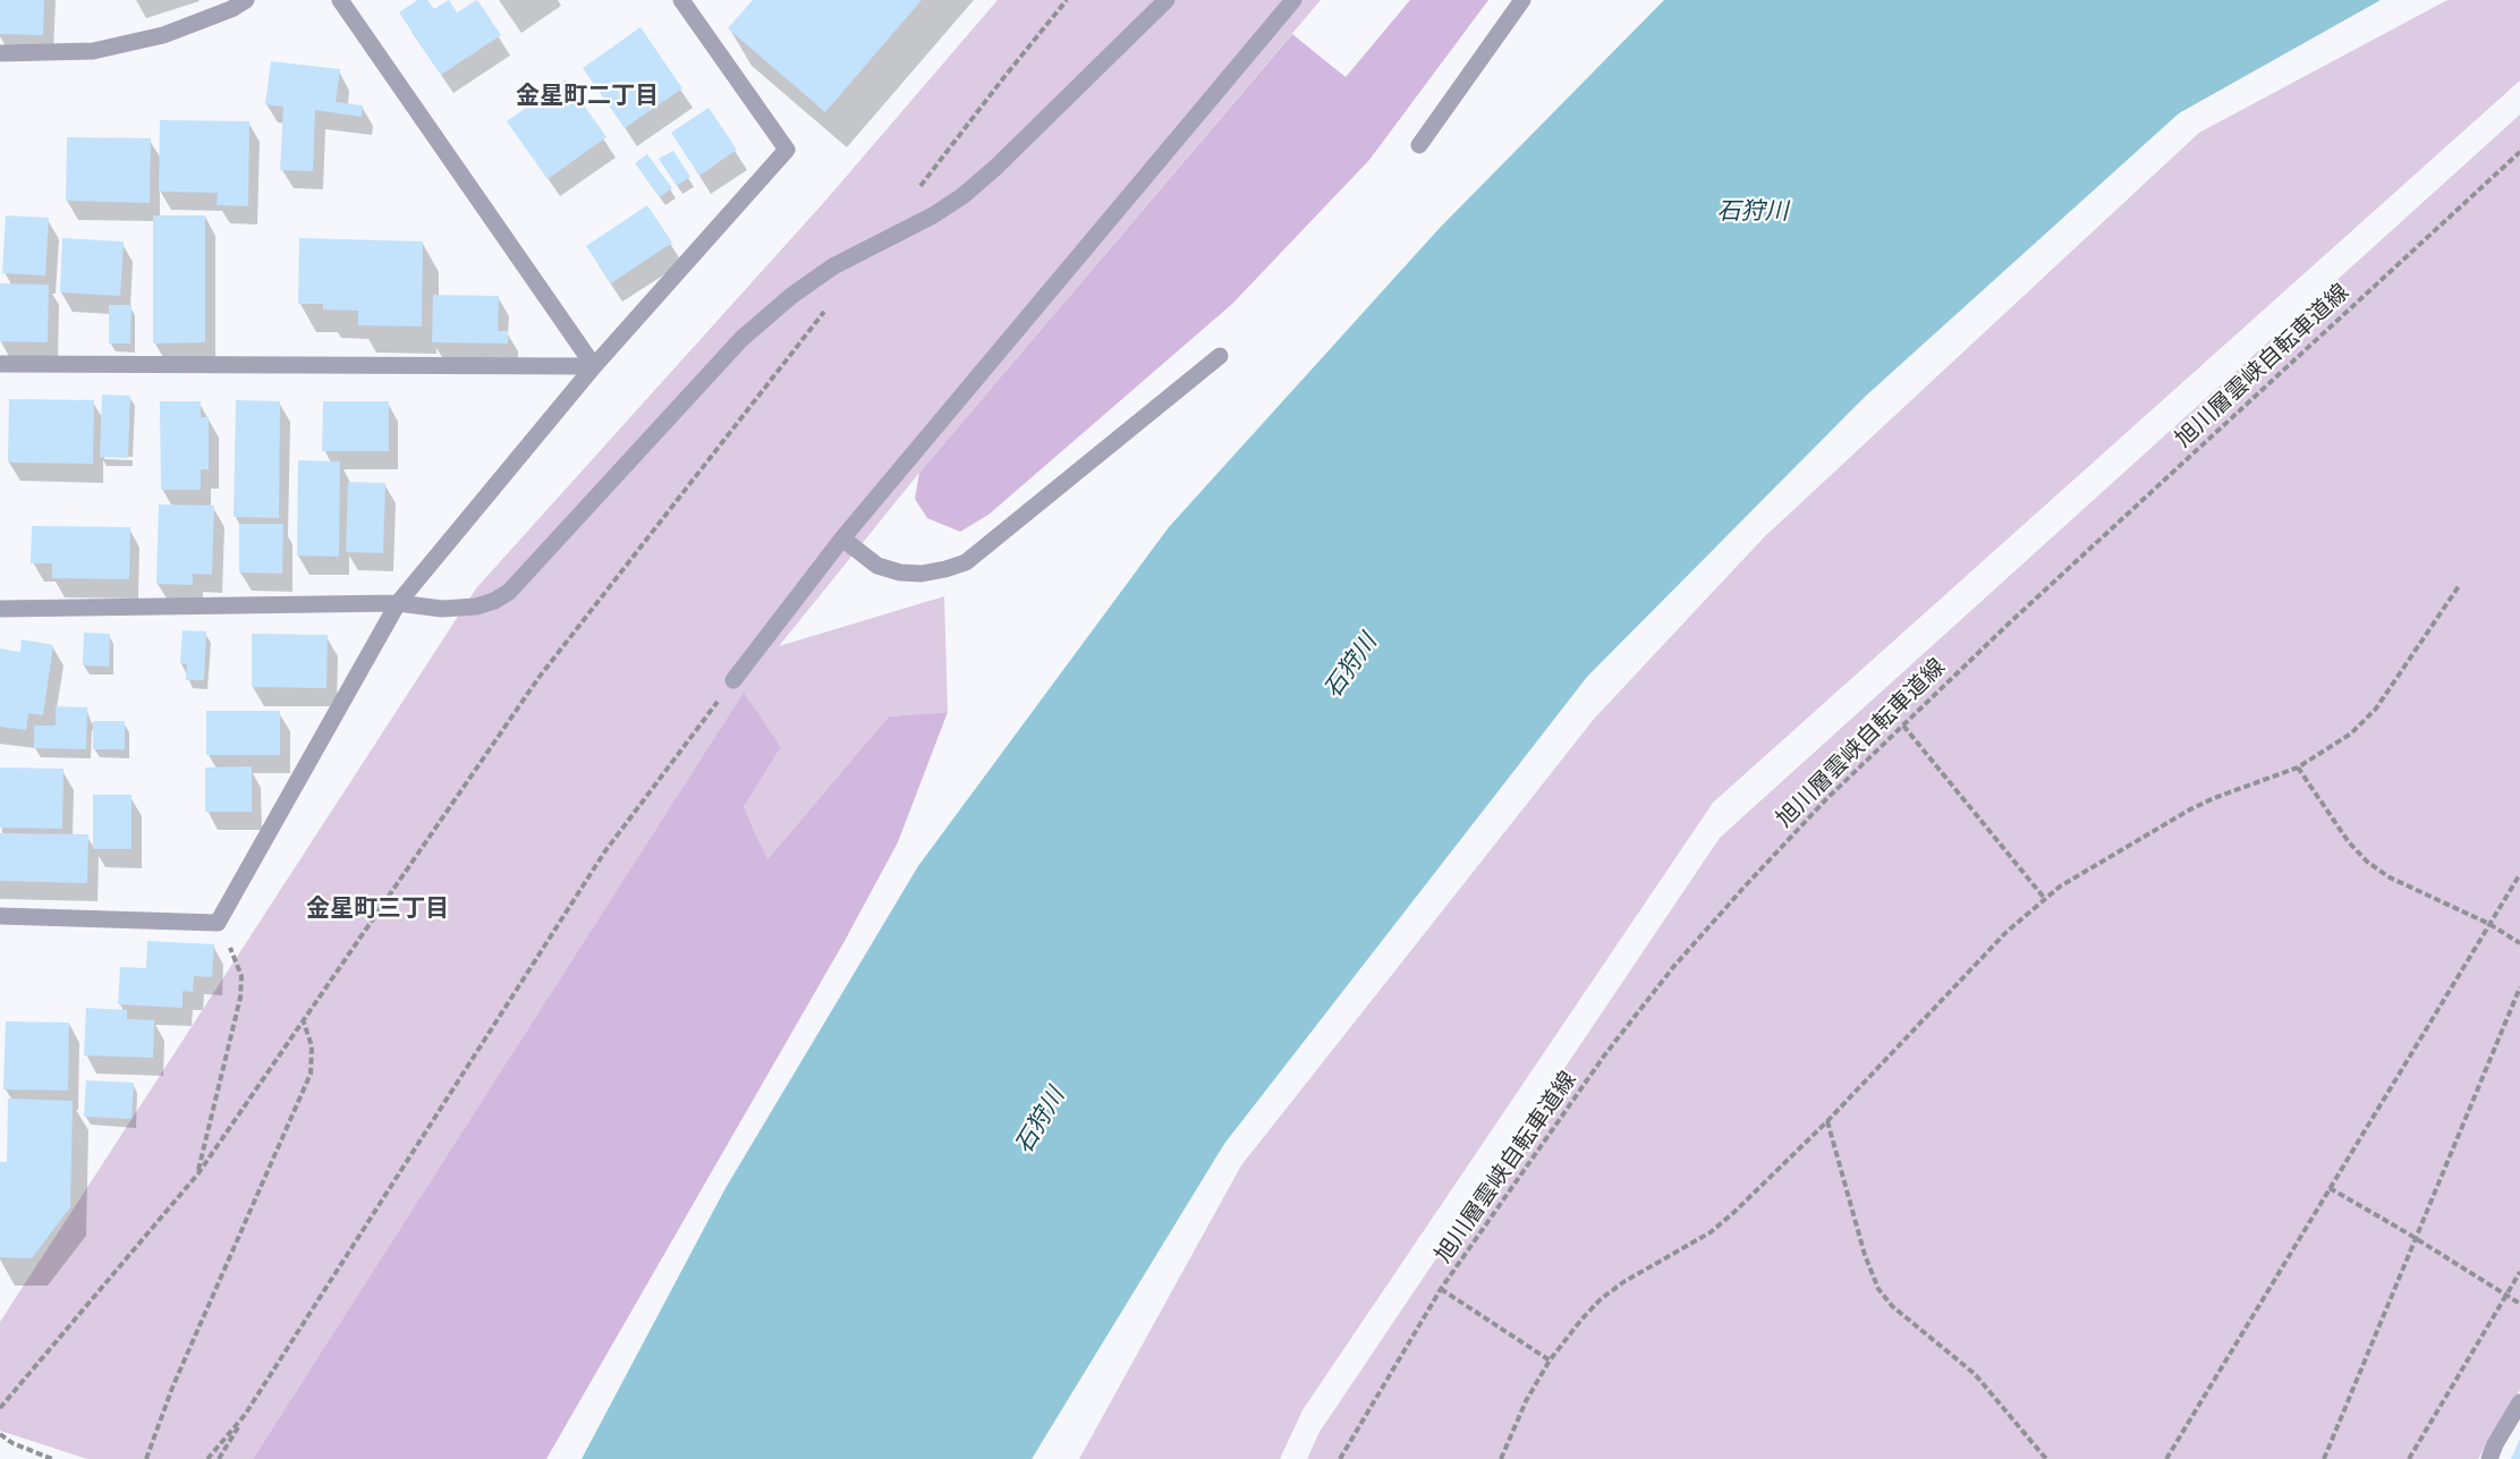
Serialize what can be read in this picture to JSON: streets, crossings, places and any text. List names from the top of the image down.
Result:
{
  "streets": {
    "path": ["旭川層雲峡自転車道線"]
  },
  "districts": ["金星町二丁目", "金星町三丁目"],
  "water": ["石狩川"]
}
